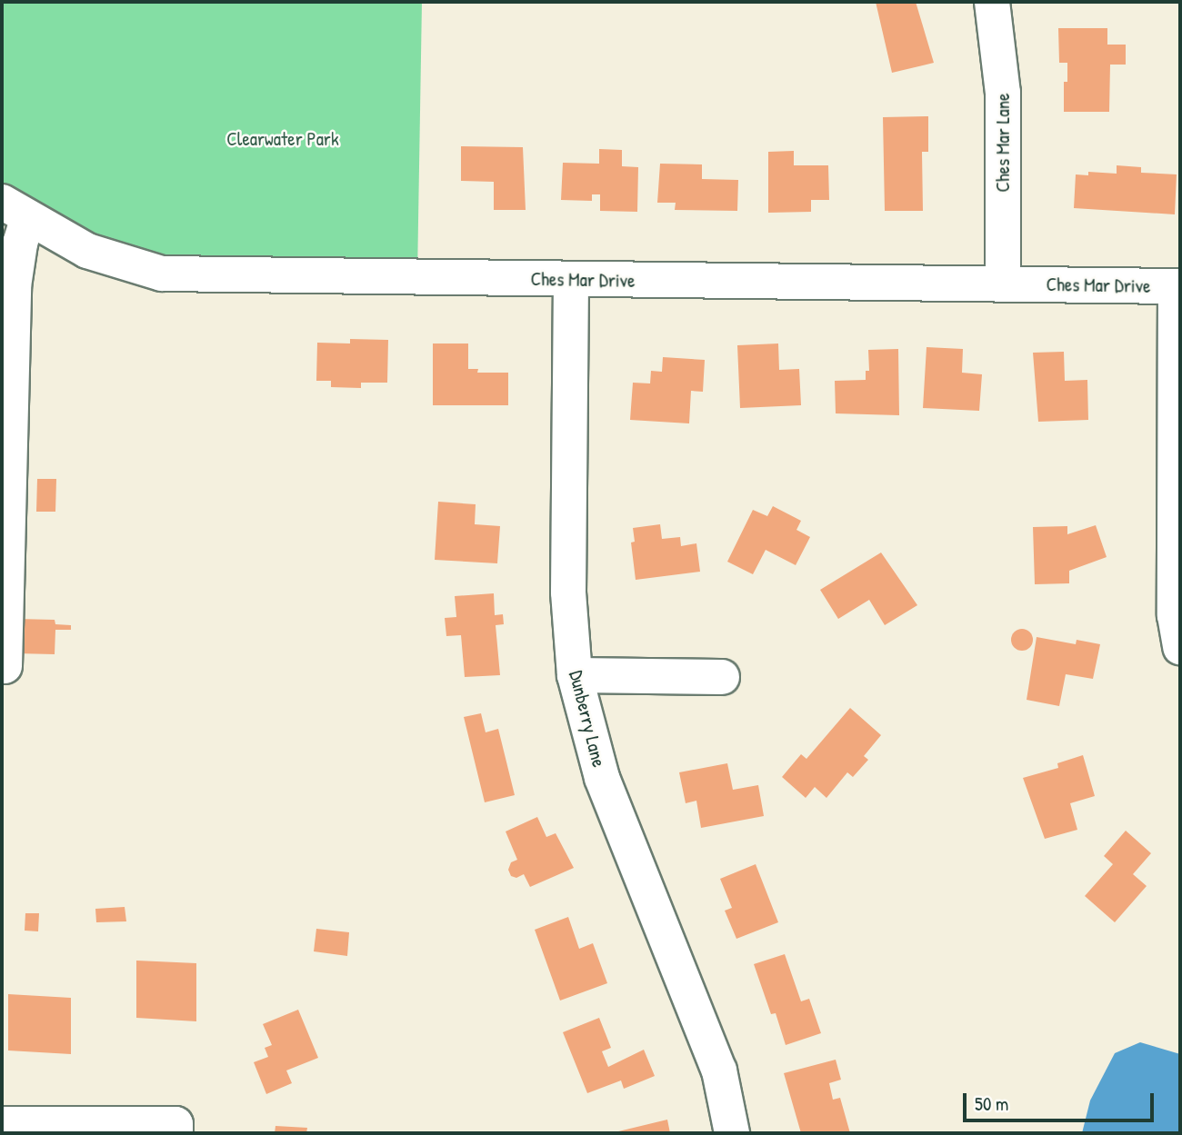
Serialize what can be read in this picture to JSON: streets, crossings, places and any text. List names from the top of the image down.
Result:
{
  "streets": {
    "street": ["Ches Mar Lane", "Ches Mar Drive", "Dunberry Lane"]
  },
  "crossings": [
    ["Ches Mar Lane", "Ches Mar Drive"],
    ["Ches Mar Drive", "Dunberry Lane"]
  ],
  "parks": ["Clearwater Park"],
  "scale_bar": "50 m"
}
